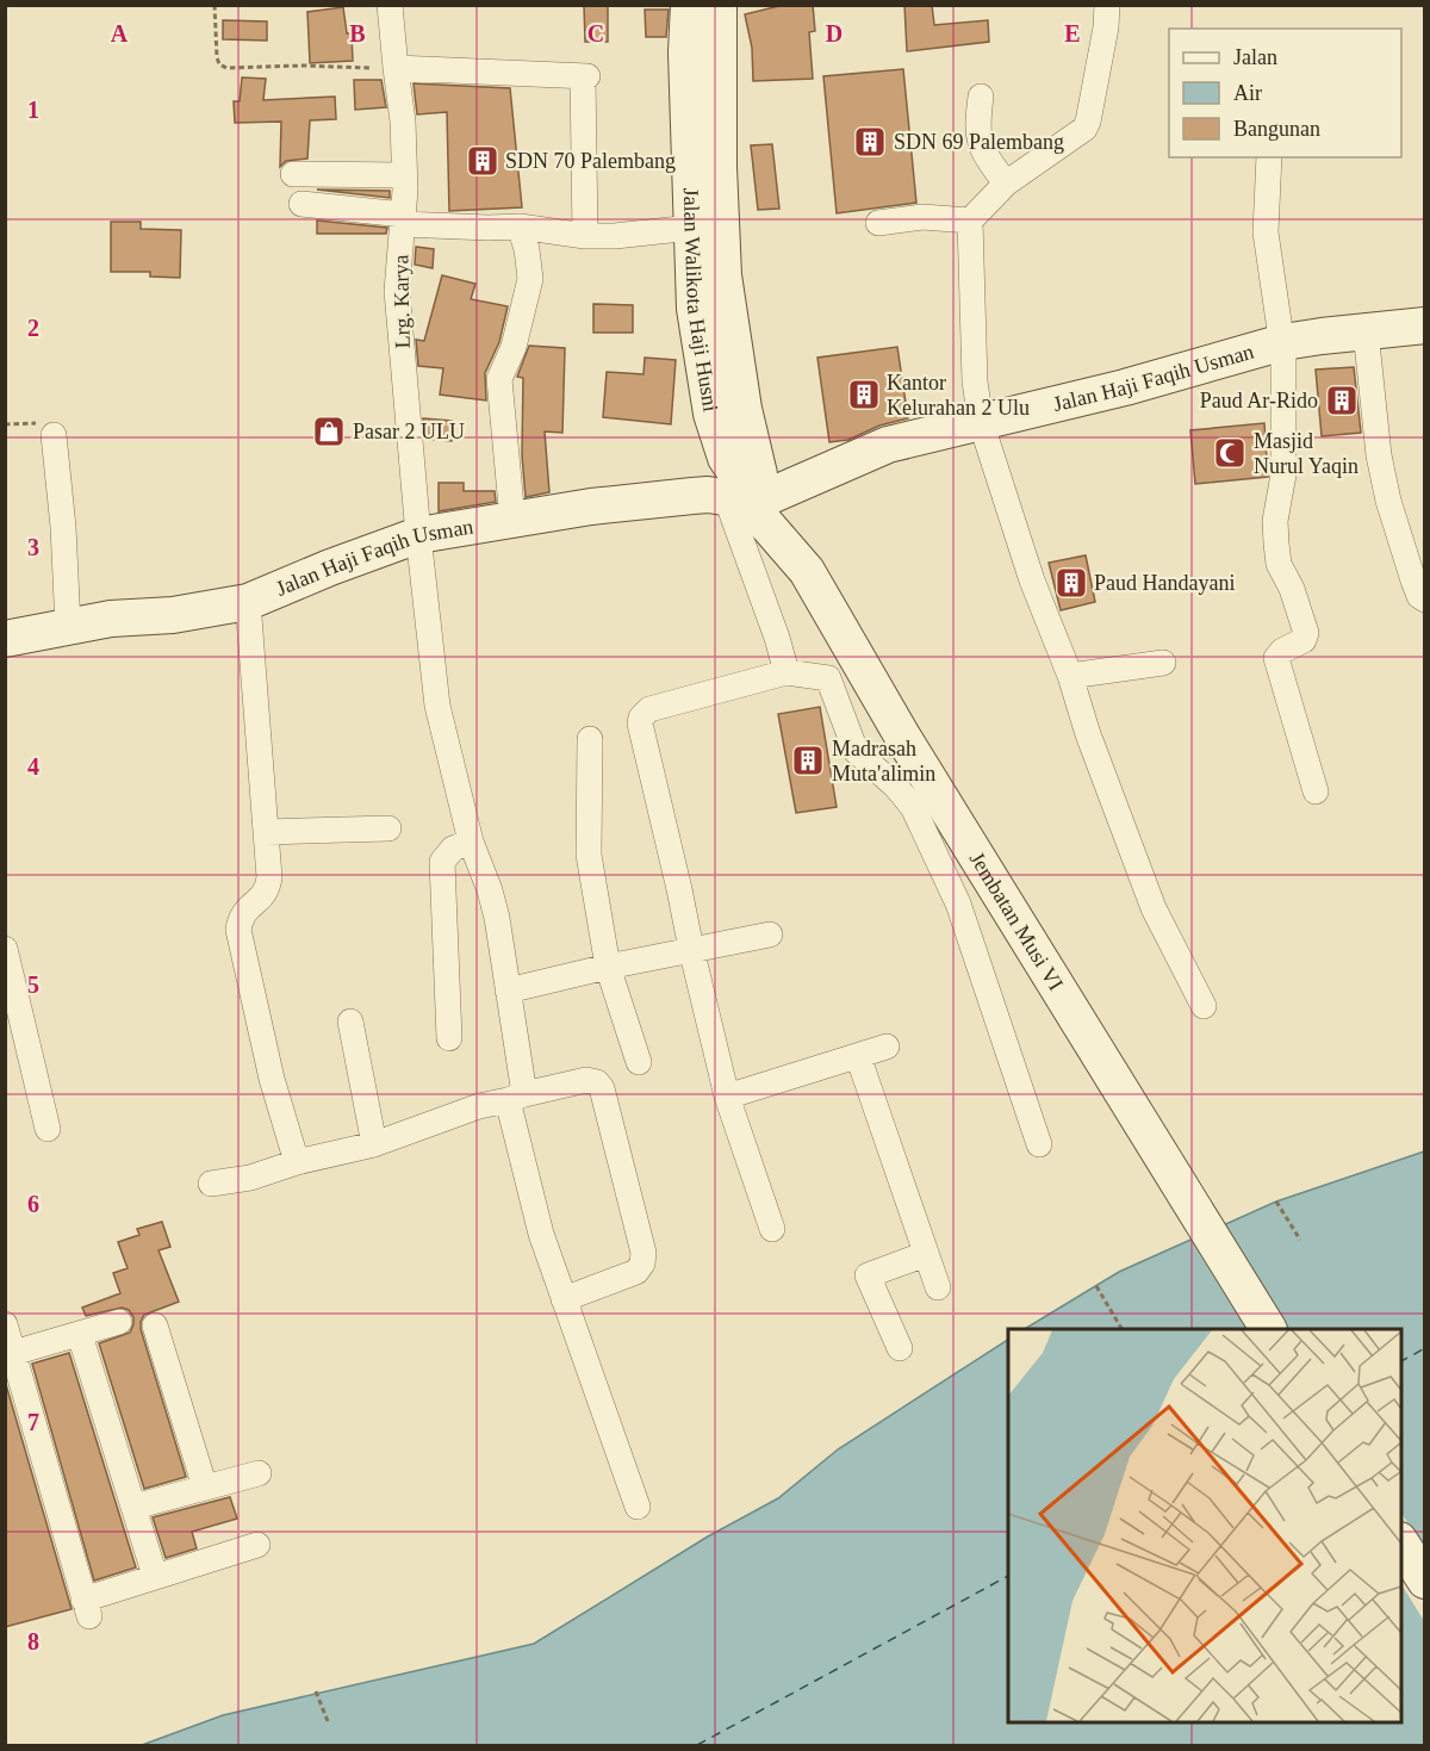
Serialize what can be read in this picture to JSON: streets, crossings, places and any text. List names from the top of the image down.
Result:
{
  "streets": {
    "street": [
      "Jalan Walikota Haji Husni",
      "Lrg. Karya",
      "Jalan Haji Faqih Usman",
      "Jembatan Musi VI"
    ]
  },
  "crossings": [
    ["Jalan Walikota Haji Husni", "Jalan Haji Faqih Usman"],
    ["Jalan Walikota Haji Husni", "Jembatan Musi VI"],
    ["Lrg. Karya", "Jalan Haji Faqih Usman"],
    ["Jalan Haji Faqih Usman", "Jembatan Musi VI"]
  ],
  "places": {
    "building": [
      "SDN 69 Palembang",
      "SDN 70 Palembang",
      "Kantor Kelurahan 2 Ulu",
      "Paud Ar-Rido",
      "Paud Handayani",
      "Madrasah Muta'alimin"
    ],
    "shop": ["Pasar 2 ULU"],
    "mosque": ["Masjid Nurul Yaqin"]
  },
  "legend": ["Jalan", "Air", "Bangunan"],
  "grid": {
    "columns": [
      "A",
      "B",
      "C",
      "D",
      "E"
    ],
    "rows": [
      "1",
      "2",
      "3",
      "4",
      "5",
      "6",
      "7",
      "8"
    ]
  }
}
